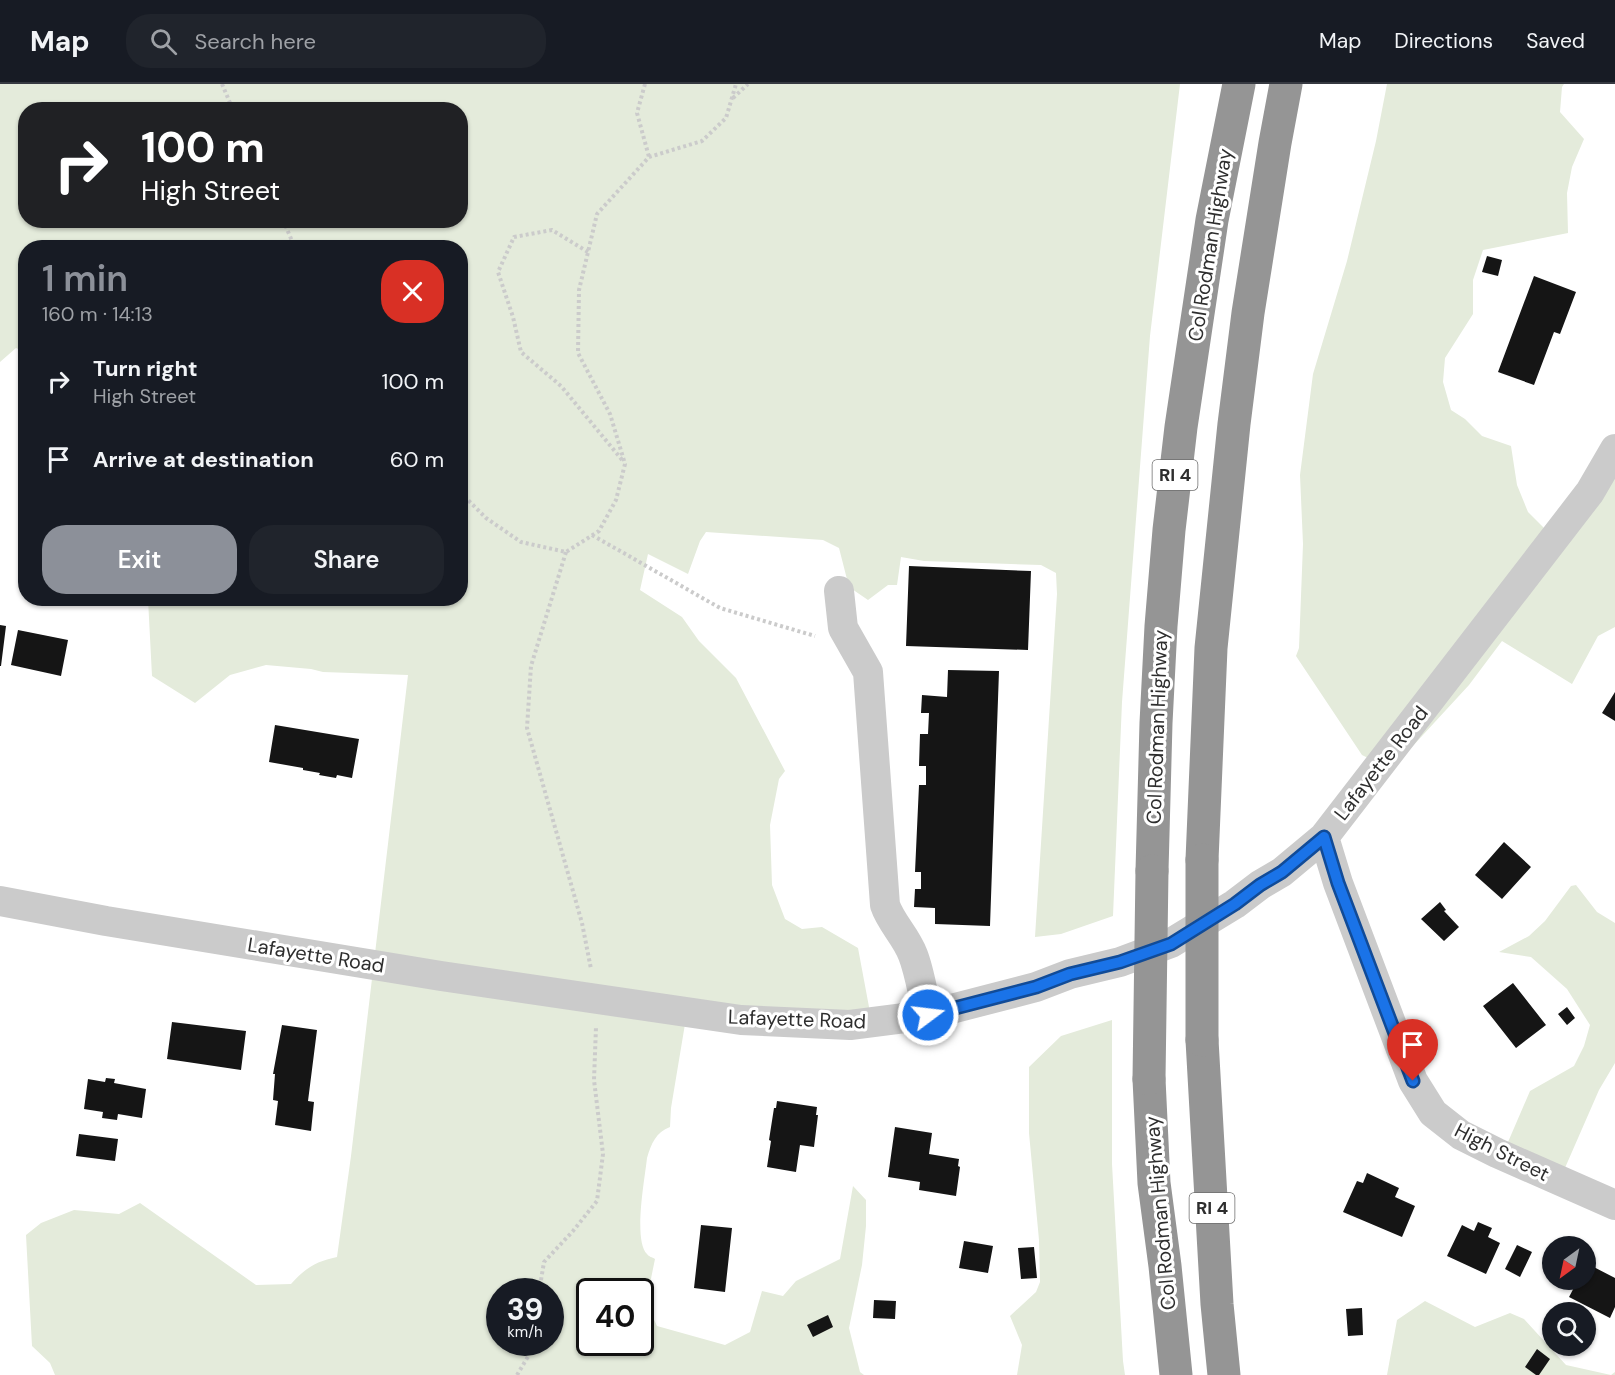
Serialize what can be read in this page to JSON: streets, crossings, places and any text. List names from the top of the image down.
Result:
{
  "streets": {
    "highway": ["Col Rodman Highway", "RI 4"],
    "street": ["Lafayette Road", "High Street"]
  },
  "crossings": [
    ["Lafayette Road", "High Street"]
  ],
  "north": "bottom left",
  "page": {
    "header": "Map",
    "search": "Search here",
    "nav": ["Map", "Directions", "Saved"],
    "turn": ["100 m", "High Street"],
    "heading": ["1 min", "160 m · 14:13"],
    "list": [
      {
        "name": "Turn right",
        "note": "High Street",
        "value": "100 m"
      },
      {
        "name": "Arrive at destination",
        "value": "60 m"
      }
    ],
    "buttons": ["Exit", "Share"],
    "speed": "39 km/h",
    "limit": "40"
  }
}
